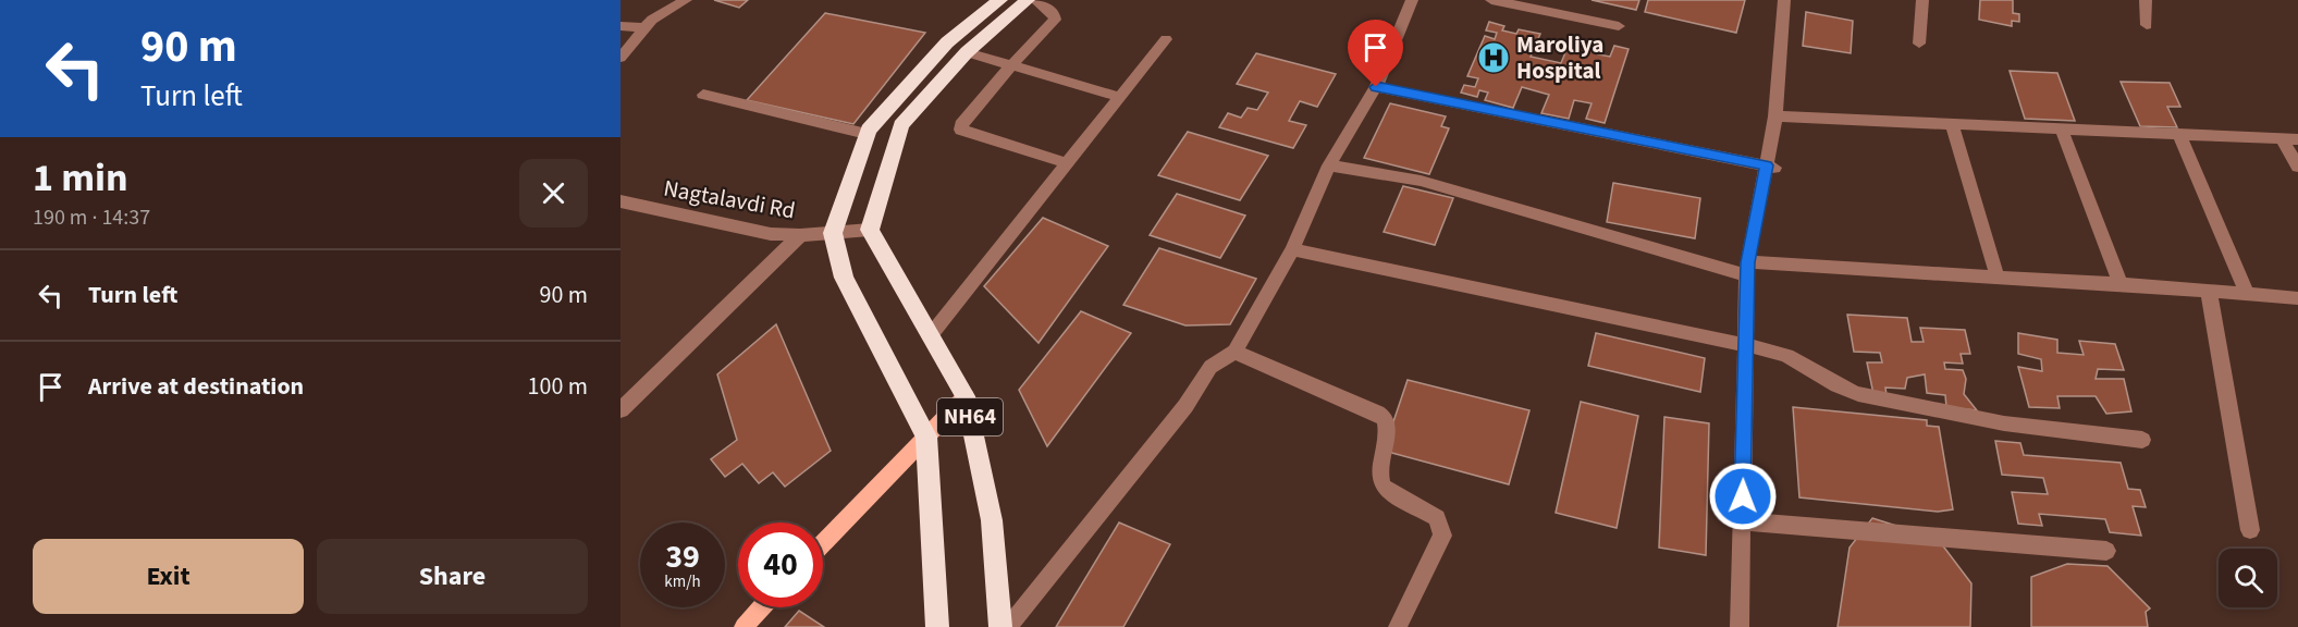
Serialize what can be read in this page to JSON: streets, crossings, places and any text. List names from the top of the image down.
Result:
{
  "streets": {
    "highway": ["NH64"],
    "street": ["Nagtalavdi Rd"]
  },
  "crossings": [
    ["Nagtalavdi Rd", "NH64"]
  ],
  "places": {
    "hospital": ["Maroliya Hospital"]
  },
  "page": {
    "turn": ["90 m", "Turn left"],
    "heading": ["1 min", "190 m · 14:37"],
    "list": [
      {
        "name": "Turn left",
        "value": "90 m"
      },
      {
        "name": "Arrive at destination",
        "value": "100 m"
      }
    ],
    "speed": "39 km/h",
    "limit": "40",
    "buttons": ["Exit", "Share"]
  }
}
